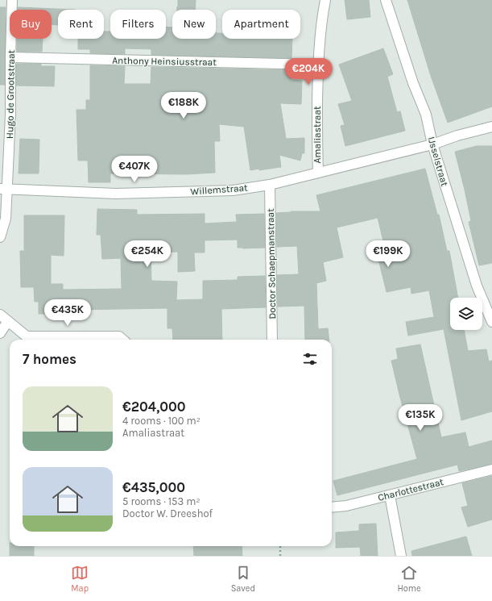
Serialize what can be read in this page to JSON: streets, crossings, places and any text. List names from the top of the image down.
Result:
{
  "streets": {
    "street": [
      "Anthony Heinsiusstraat",
      "Hugo de Grootstraat",
      "Amaliastraat",
      "IJsselstraat",
      "Willemstraat",
      "Doctor Schaepmanstraat",
      "Charlottestraat"
    ]
  },
  "crossings": [
    ["Anthony Heinsiusstraat", "Hugo de Grootstraat"],
    ["Anthony Heinsiusstraat", "Amaliastraat"],
    ["Hugo de Grootstraat", "Willemstraat"],
    ["Amaliastraat", "Willemstraat"],
    ["IJsselstraat", "Willemstraat"],
    ["Willemstraat", "Doctor Schaepmanstraat"]
  ],
  "page": {
    "chip": [
      "Buy",
      "Rent",
      "Filters",
      "New",
      "Apartment"
    ],
    "price": [
      "€204K",
      "€188K",
      "€407K",
      "€254K",
      "€199K",
      "€435K",
      "€135K"
    ],
    "heading": "7 homes",
    "list": [
      {
        "name": "€204,000",
        "note": "4 rooms · 100 m² · Amaliastraat"
      },
      {
        "name": "€435,000",
        "note": "5 rooms · 153 m² · Doctor W. Dreeshof"
      }
    ],
    "tabs": ["Map", "Saved", "Home"]
  }
}
